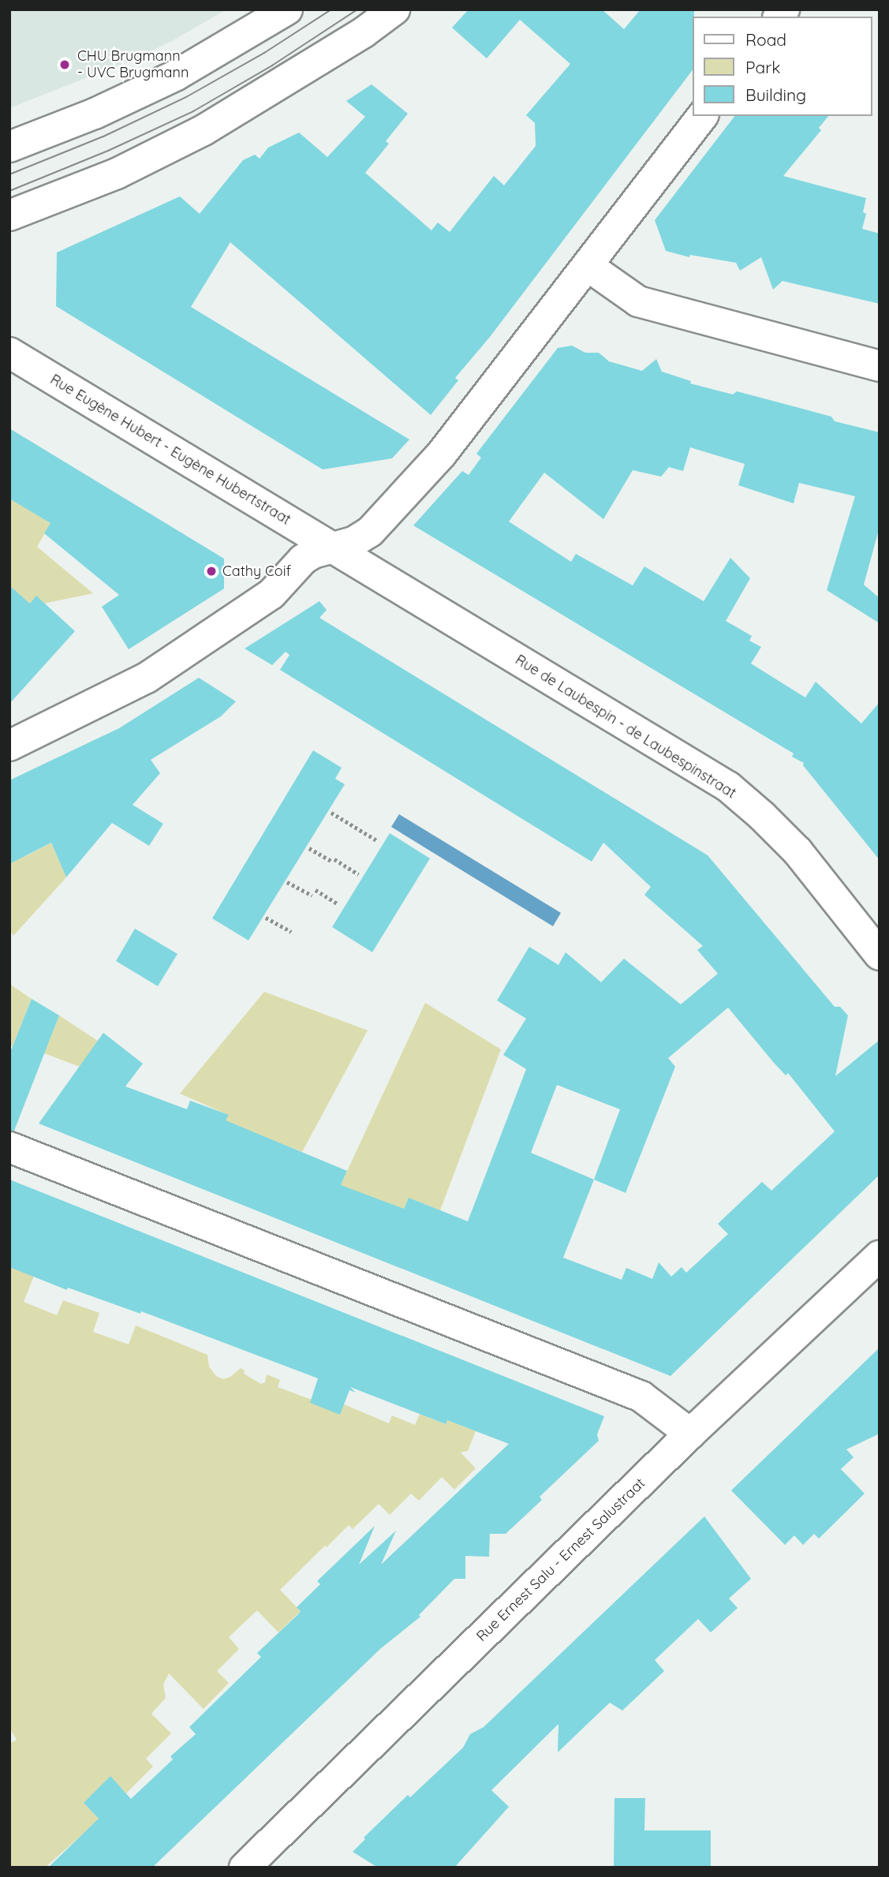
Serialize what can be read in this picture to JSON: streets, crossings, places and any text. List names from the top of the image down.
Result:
{
  "streets": {
    "street": ["Rue Eugène Hubert - Eugène Hubertstraat", "Rue de Laubespin - de Laubespinstraat", "Rue Ernest Salu - Ernest Salustraat"]
  },
  "crossings": [
    ["Rue Eugène Hubert - Eugène Hubertstraat", "Rue de Laubespin - de Laubespinstraat"]
  ],
  "places": ["CHU Brugmann - UVC Brugmann", "Cathy Coif"],
  "legend": ["Road", "Park", "Building"]
}
